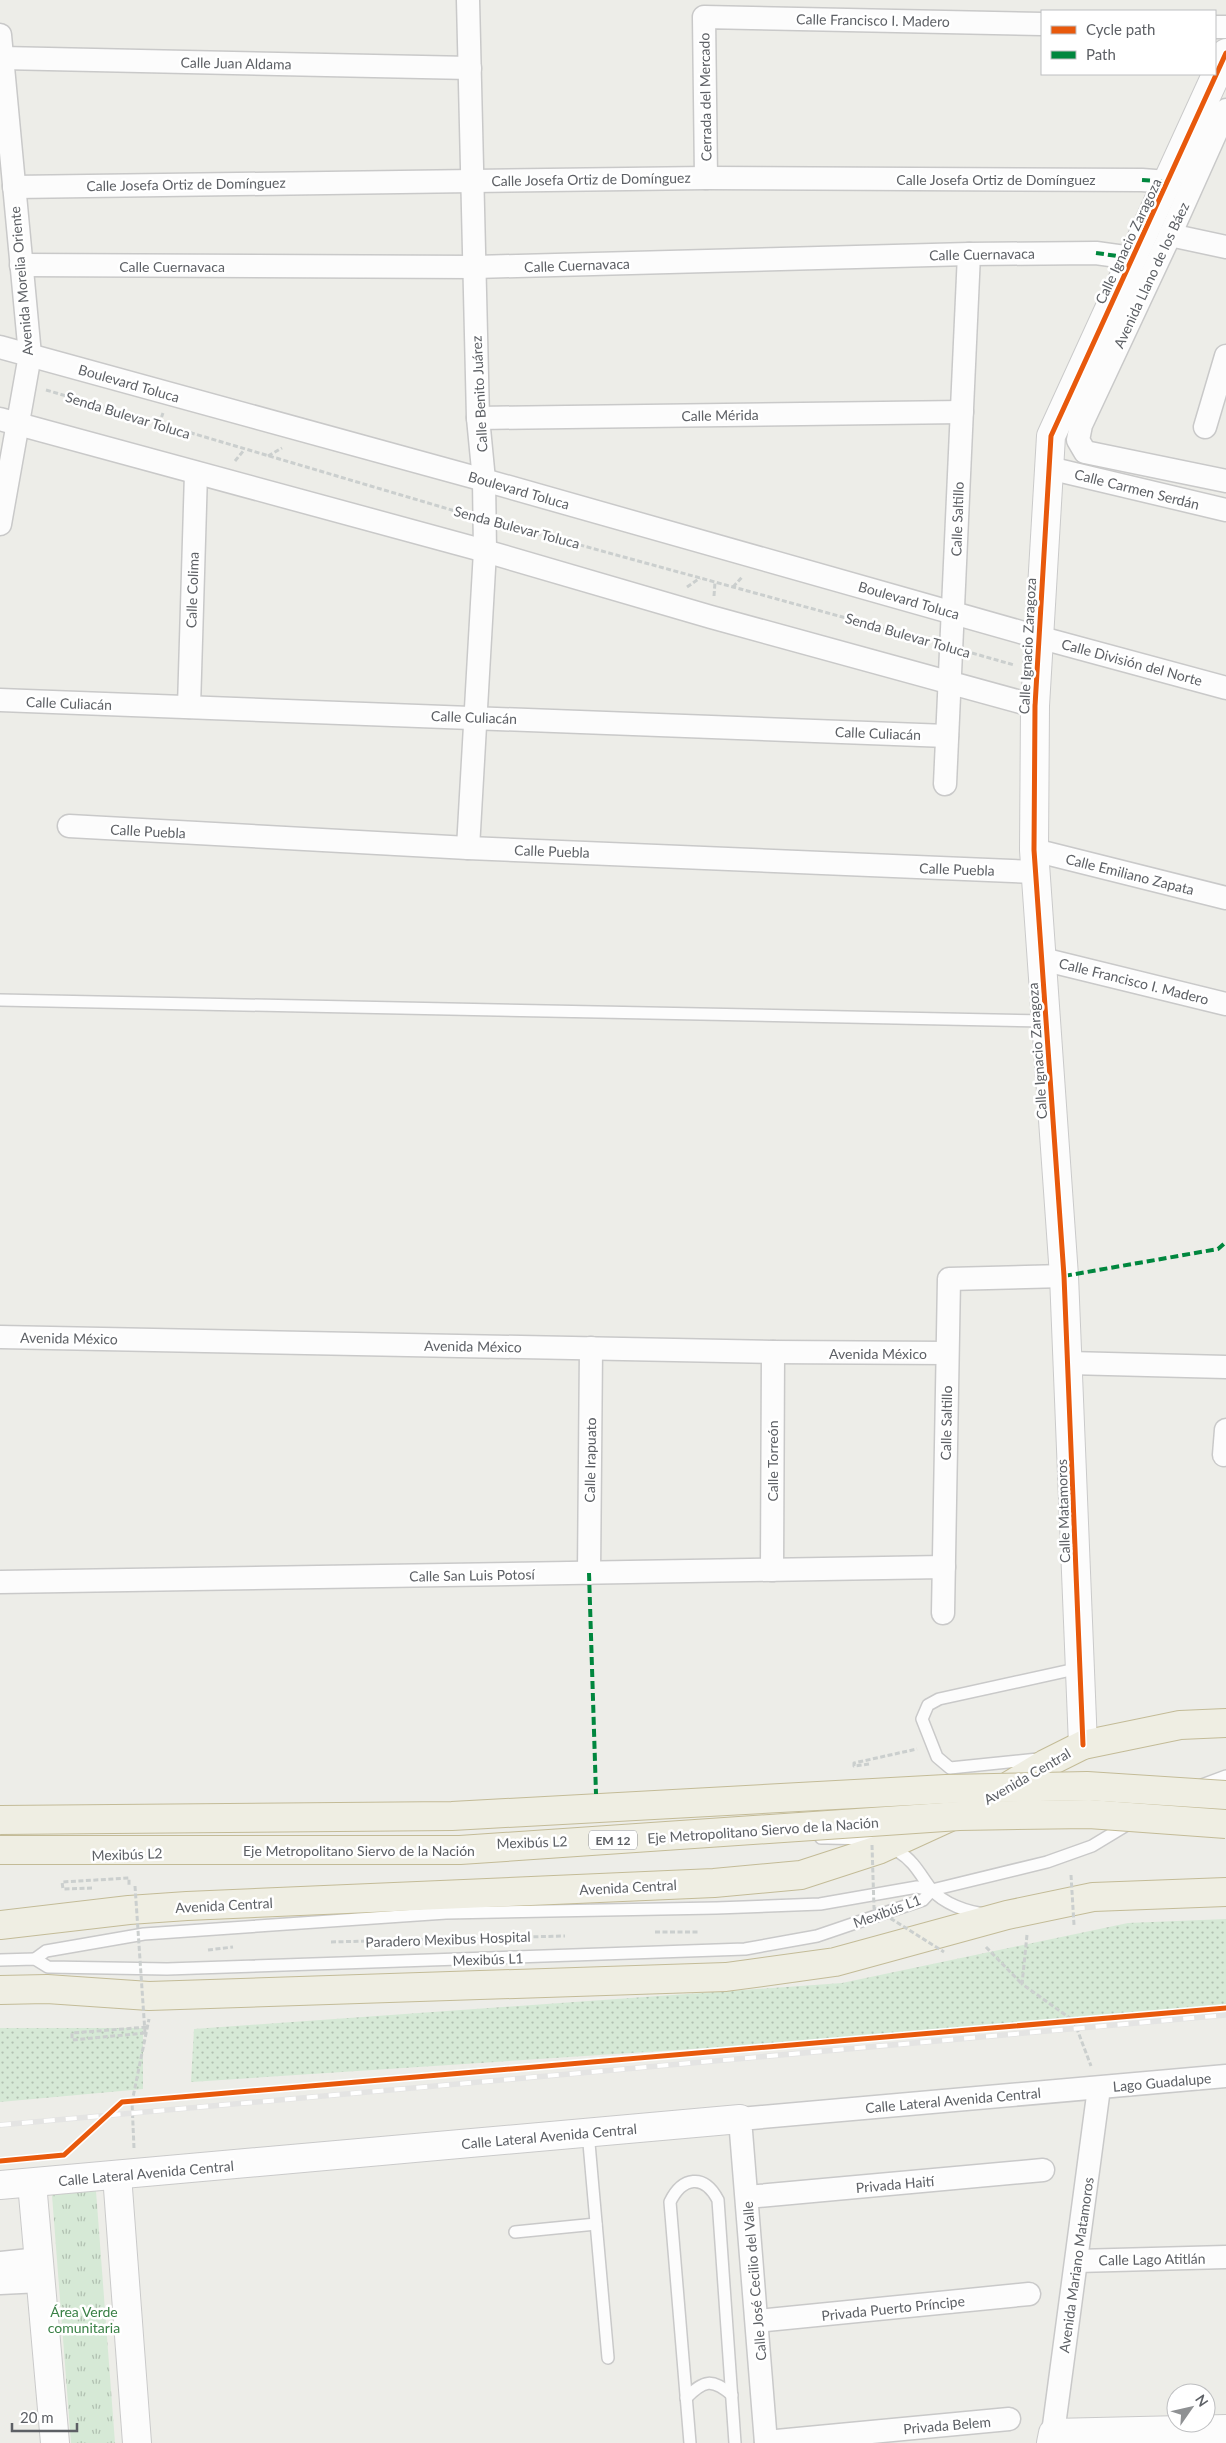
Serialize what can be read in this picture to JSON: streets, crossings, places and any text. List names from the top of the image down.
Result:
{
  "streets": {
    "highway": ["Avenida Central", "Eje Metropolitano Siervo de la Nación", "EM 12"],
    "street": [
      "Calle Francisco I. Madero",
      "Calle Juan Aldama",
      "Cerrada del Mercado",
      "Calle Josefa Ortiz de Domínguez",
      "Calle Ignacio Zaragoza",
      "Calle Cuernavaca",
      "Avenida Llano de los Báez",
      "Avenida Morelia Oriente",
      "Boulevard Toluca",
      "Calle Benito Juárez",
      "Calle Mérida",
      "Calle Carmen Serdán",
      "Calle Saltillo",
      "Calle Colima",
      "Calle División del Norte",
      "Calle Culiacán",
      "Calle Puebla",
      "Calle Emiliano Zapata",
      "Avenida México",
      "Calle Irapuato",
      "Calle Torreón",
      "Calle Matamoros",
      "Calle San Luis Potosí",
      "Lago Guadalupe",
      "Calle Lateral Avenida Central",
      "Privada Haití",
      "Calle Lago Atitlán",
      "Avenida Mariano Matamoros",
      "Calle José Cecilio del Valle",
      "Privada Puerto Príncipe",
      "Privada Belem"
    ],
    "lane": ["Mexibús L2", "Mexibús L1"],
    "path": ["Senda Bulevar Toluca", "Paradero Mexibus Hospital"]
  },
  "crossings": [
    ["Calle Francisco I. Madero", "Cerrada del Mercado"],
    ["Calle Francisco I. Madero", "Calle Ignacio Zaragoza"],
    ["Calle Juan Aldama", "Avenida Morelia Oriente"],
    ["Calle Juan Aldama", "Calle Benito Juárez"],
    ["Cerrada del Mercado", "Calle Josefa Ortiz de Domínguez"],
    ["Calle Josefa Ortiz de Domínguez", "Calle Ignacio Zaragoza"],
    ["Calle Josefa Ortiz de Domínguez", "Avenida Morelia Oriente"],
    ["Calle Josefa Ortiz de Domínguez", "Calle Benito Juárez"],
    ["Calle Ignacio Zaragoza", "Calle Cuernavaca"],
    ["Calle Ignacio Zaragoza", "Boulevard Toluca"],
    ["Calle Ignacio Zaragoza", "Senda Bulevar Toluca"],
    ["Calle Ignacio Zaragoza", "Calle Carmen Serdán"],
    ["Calle Ignacio Zaragoza", "Calle Saltillo"],
    ["Calle Ignacio Zaragoza", "Calle División del Norte"],
    ["Calle Ignacio Zaragoza", "Calle Puebla"],
    ["Calle Ignacio Zaragoza", "Calle Emiliano Zapata"],
    ["Calle Ignacio Zaragoza", "Calle Matamoros"],
    ["Calle Cuernavaca", "Avenida Morelia Oriente"],
    ["Calle Cuernavaca", "Calle Benito Juárez"],
    ["Calle Cuernavaca", "Calle Saltillo"],
    ["Avenida Llano de los Báez", "Calle Carmen Serdán"],
    ["Avenida Morelia Oriente", "Boulevard Toluca"],
    ["Avenida Morelia Oriente", "Senda Bulevar Toluca"],
    ["Boulevard Toluca", "Calle Benito Juárez"],
    ["Boulevard Toluca", "Calle Saltillo"],
    ["Boulevard Toluca", "Calle División del Norte"],
    ["Calle Benito Juárez", "Senda Bulevar Toluca"],
    ["Calle Benito Juárez", "Calle Mérida"],
    ["Calle Benito Juárez", "Calle Culiacán"],
    ["Calle Benito Juárez", "Calle Puebla"],
    ["Senda Bulevar Toluca", "Calle Saltillo"],
    ["Calle Mérida", "Calle Saltillo"],
    ["Calle Saltillo", "Calle Culiacán"],
    ["Calle Saltillo", "Avenida México"],
    ["Calle Saltillo", "Calle Matamoros"],
    ["Calle Saltillo", "Calle San Luis Potosí"],
    ["Calle Colima", "Calle Culiacán"],
    ["Calle Puebla", "Calle Emiliano Zapata"],
    ["Avenida México", "Calle Irapuato"],
    ["Avenida México", "Calle Torreón"],
    ["Calle Irapuato", "Calle San Luis Potosí"],
    ["Calle Torreón", "Calle San Luis Potosí"],
    ["Calle Matamoros", "Avenida Central"],
    ["Avenida Central", "Mexibús L2"],
    ["Mexibús L2", "Mexibús L1"],
    ["Lago Guadalupe", "Calle Lateral Avenida Central"],
    ["Lago Guadalupe", "Avenida Mariano Matamoros"],
    ["Calle Lateral Avenida Central", "Avenida Mariano Matamoros"],
    ["Calle Lateral Avenida Central", "Calle José Cecilio del Valle"],
    ["Privada Haití", "Calle José Cecilio del Valle"],
    ["Calle Lago Atitlán", "Avenida Mariano Matamoros"],
    ["Calle José Cecilio del Valle", "Privada Puerto Príncipe"],
    ["Calle José Cecilio del Valle", "Privada Belem"]
  ],
  "parks": ["Área Verde comunitaria"],
  "legend": ["Cycle path", "Path"],
  "scale_bar": "20 m",
  "north": "top right"
}
